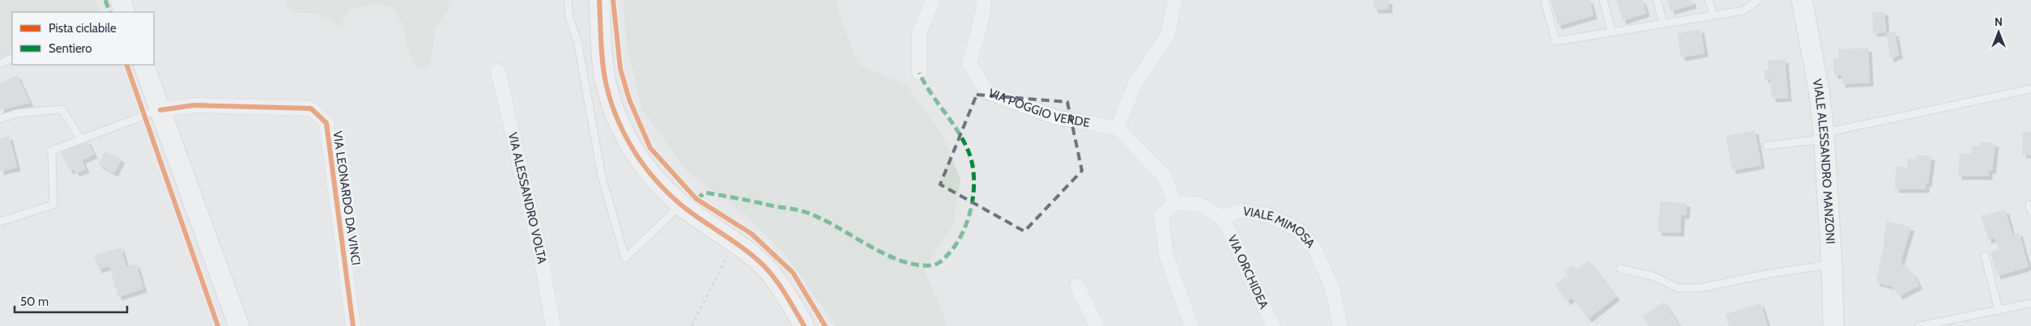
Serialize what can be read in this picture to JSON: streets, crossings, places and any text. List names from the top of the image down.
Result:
{
  "streets": {
    "street": [
      "VIA POGGIO VERDE",
      "VIALE ALESSANDRO MANZONI",
      "VIA LEONARDO DA VINCI",
      "VIA ALESSANDRO VOLTA",
      "VIALE MIMOSA",
      "VIA ORCHIDEA"
    ]
  },
  "crossings": [
    ["VIALE MIMOSA", "VIA ORCHIDEA"]
  ],
  "legend": ["Pista ciclabile", "Sentiero"],
  "scale_bar": "50 m",
  "north": "top"
}
